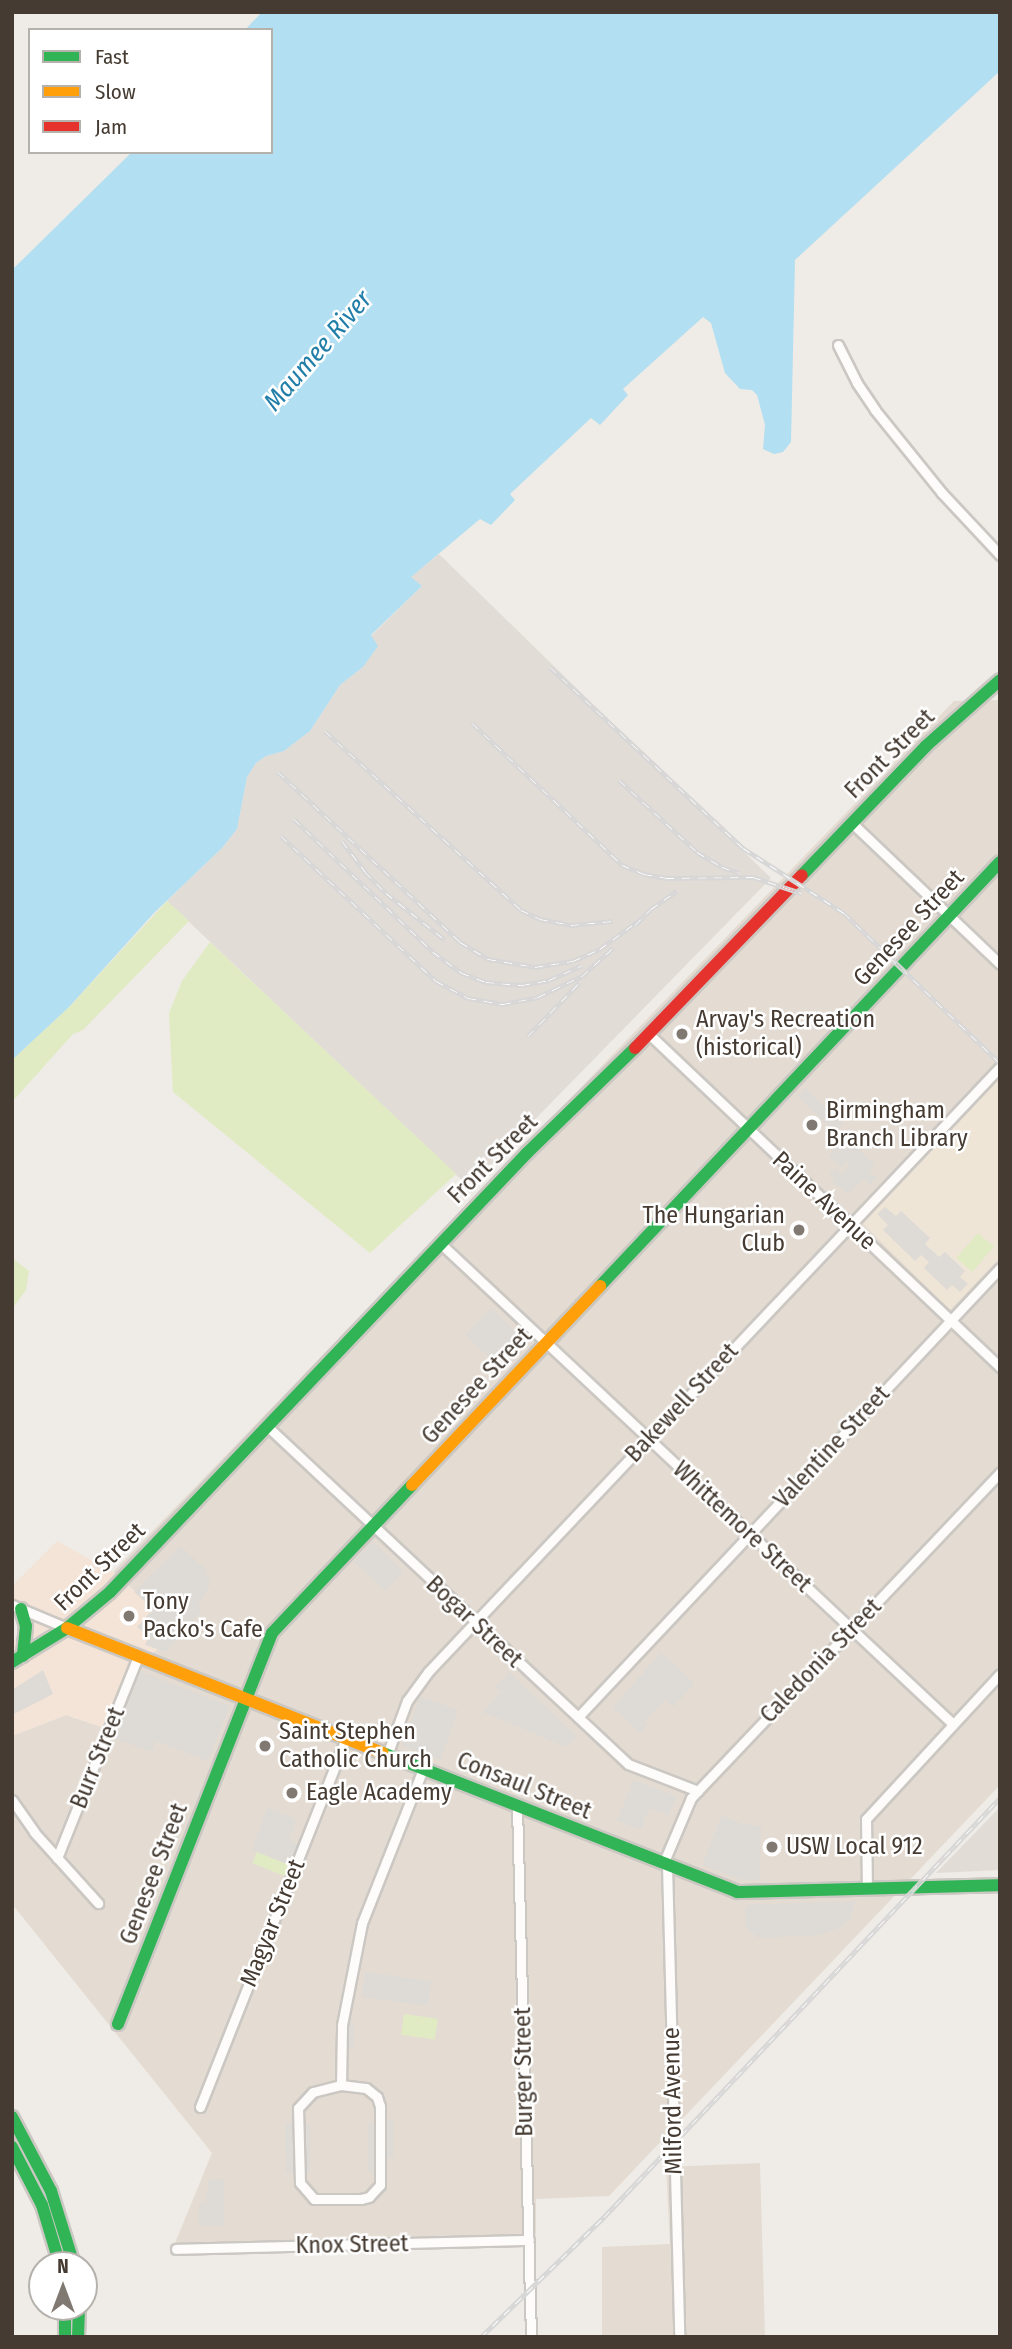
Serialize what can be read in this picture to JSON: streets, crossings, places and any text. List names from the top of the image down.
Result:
{
  "streets": {
    "main road": ["Front Street", "Genesee Street", "Consaul Street"],
    "street": [
      "Paine Avenue",
      "Bakewell Street",
      "Valentine Street",
      "Whittemore Street",
      "Bogar Street",
      "Caledonia Street",
      "Burr Street",
      "Magyar Street",
      "Burger Street",
      "Milford Avenue",
      "Knox Street"
    ]
  },
  "crossings": [
    ["Front Street", "Paine Avenue"],
    ["Front Street", "Whittemore Street"],
    ["Front Street", "Bogar Street"],
    ["Front Street", "Consaul Street"],
    ["Genesee Street", "Paine Avenue"],
    ["Genesee Street", "Whittemore Street"],
    ["Genesee Street", "Bogar Street"],
    ["Genesee Street", "Consaul Street"],
    ["Paine Avenue", "Bakewell Street"],
    ["Paine Avenue", "Valentine Street"],
    ["Bakewell Street", "Whittemore Street"],
    ["Bakewell Street", "Bogar Street"],
    ["Bakewell Street", "Consaul Street"],
    ["Valentine Street", "Whittemore Street"],
    ["Valentine Street", "Bogar Street"],
    ["Whittemore Street", "Caledonia Street"],
    ["Bogar Street", "Caledonia Street"],
    ["Caledonia Street", "Consaul Street"],
    ["Caledonia Street", "Milford Avenue"],
    ["Burr Street", "Consaul Street"],
    ["Consaul Street", "Magyar Street"],
    ["Consaul Street", "Burger Street"],
    ["Consaul Street", "Milford Avenue"],
    ["Burger Street", "Knox Street"]
  ],
  "water": ["Maumee River"],
  "places": [
    "Arvay's Recreation (historical)",
    "Birmingham Branch Library",
    "The Hungarian Club",
    "Tony Packo's Cafe",
    "Saint Stephen Catholic Church",
    "Eagle Academy",
    "USW Local 912"
  ],
  "legend": ["Fast", "Slow", "Jam"],
  "north": "top"
}
